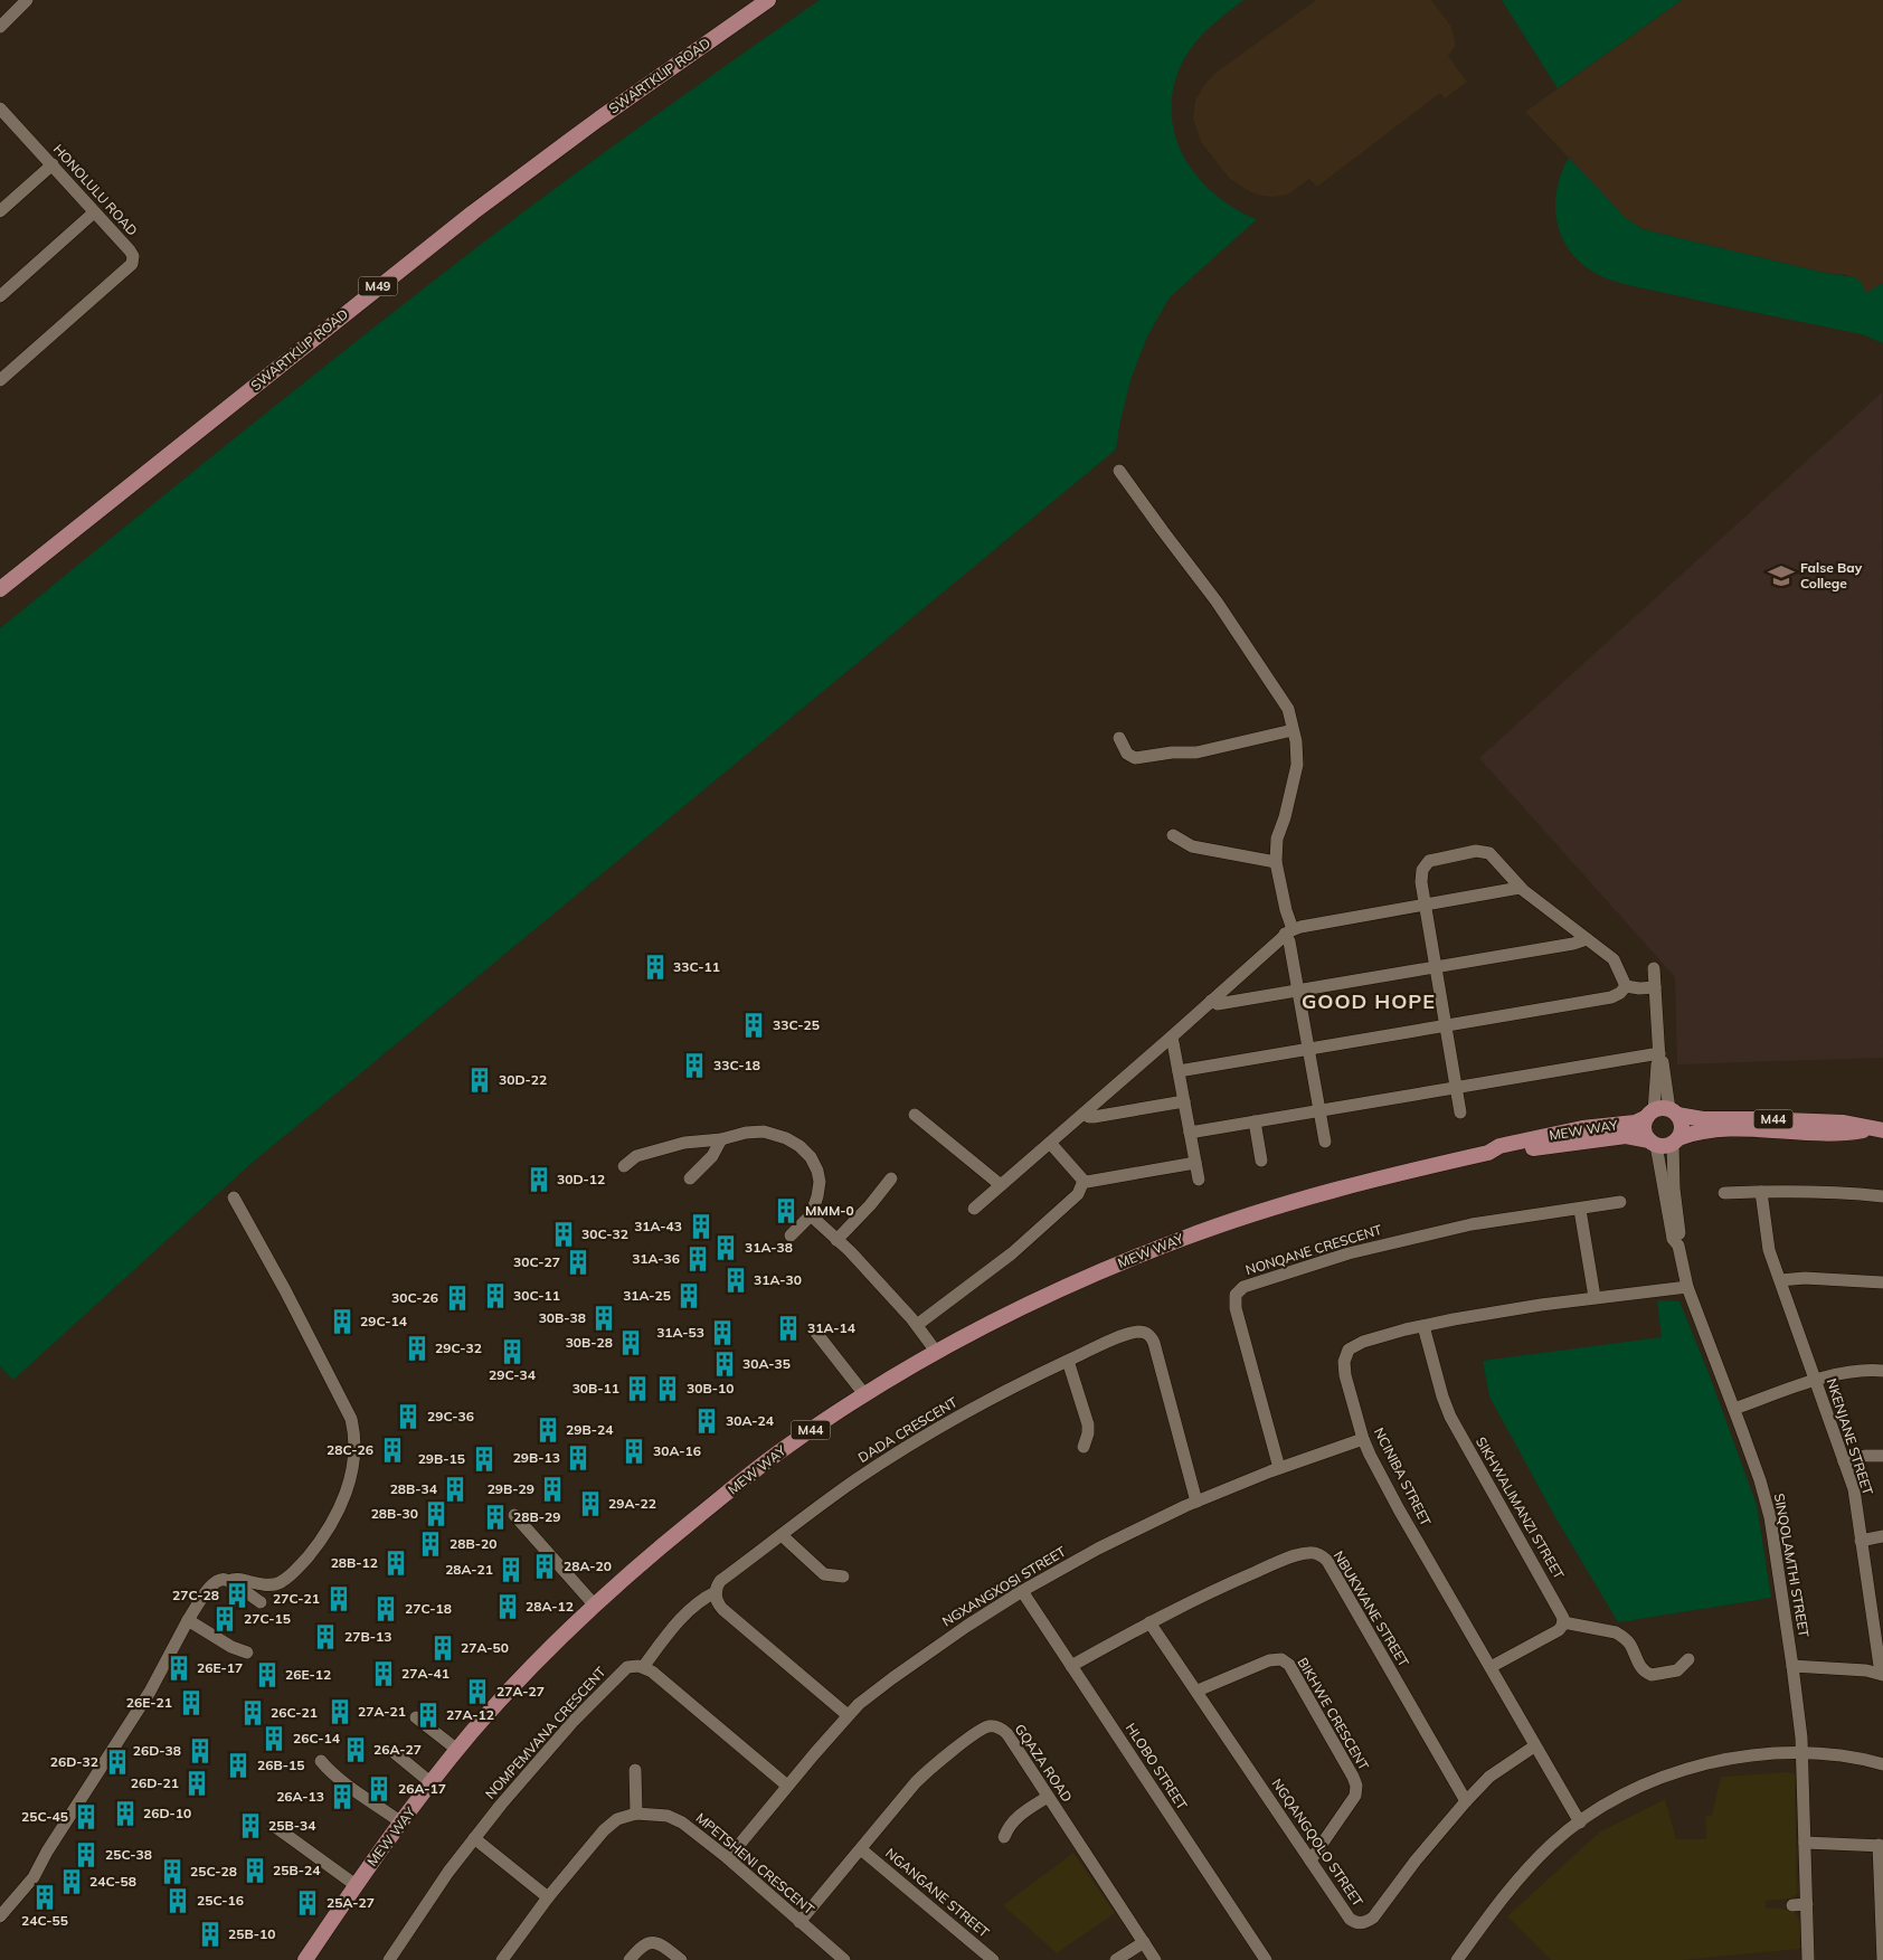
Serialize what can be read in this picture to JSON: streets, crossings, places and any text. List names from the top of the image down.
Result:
{
  "streets": {
    "main road": [
      "SWARTKLIP ROAD",
      "M49",
      "M44",
      "MEW WAY"
    ],
    "street": [
      "HONOLULU ROAD",
      "NONQANE CRESCENT",
      "DADA CRESCENT",
      "NKENJANE STREET",
      "NCINIBA STREET",
      "SIKHWALIMANZI STREET",
      "SINQOLAMTHI STREET",
      "NGXANGXOSI STREET",
      "NBUKWANE STREET",
      "BIKHWE CRESCENT",
      "NOMPEMVANA CRESCENT",
      "GQAZA ROAD",
      "HLOBO STREET",
      "NGQANGQOLO STREET",
      "MPETSHENI CRESCENT",
      "NGANGANE STREET"
    ]
  },
  "crossings": [
    ["MEW WAY", "SINQOLAMTHI STREET"],
    ["NONQANE CRESCENT", "NGXANGXOSI STREET"],
    ["DADA CRESCENT", "NGXANGXOSI STREET"],
    ["DADA CRESCENT", "NOMPEMVANA CRESCENT"],
    ["NCINIBA STREET", "SIKHWALIMANZI STREET"],
    ["NCINIBA STREET", "SINQOLAMTHI STREET"],
    ["NCINIBA STREET", "NGXANGXOSI STREET"],
    ["NCINIBA STREET", "NGQANGQOLO STREET"],
    ["NGXANGXOSI STREET", "HLOBO STREET"],
    ["NGXANGXOSI STREET", "MPETSHENI CRESCENT"],
    ["NBUKWANE STREET", "HLOBO STREET"],
    ["NBUKWANE STREET", "NGQANGQOLO STREET"],
    ["BIKHWE CRESCENT", "NGQANGQOLO STREET"],
    ["GQAZA ROAD", "MPETSHENI CRESCENT"],
    ["GQAZA ROAD", "NGANGANE STREET"]
  ],
  "districts": ["GOOD HOPE"],
  "places": {
    "school or university": ["False Bay College"],
    "building": [
      "33C-11",
      "33C-25",
      "33C-18",
      "30D-22",
      "30D-12",
      "MMM-0",
      "31A-43",
      "30C-32",
      "31A-38",
      "31A-36",
      "30C-27",
      "31A-30",
      "30C-11",
      "31A-25",
      "30C-26",
      "30B-38",
      "29C-14",
      "31A-14",
      "31A-53",
      "30B-28",
      "29C-32",
      "29C-34",
      "30A-35",
      "30B-11",
      "30B-10",
      "29C-36",
      "30A-24",
      "29B-24",
      "28C-26",
      "30A-16",
      "29B-13",
      "29B-15",
      "28B-34",
      "29B-29",
      "29A-22",
      "28B-30",
      "28B-29",
      "28B-20",
      "28B-12",
      "28A-20",
      "28A-21",
      "27C-28",
      "27C-21",
      "28A-12",
      "27C-18",
      "27C-15",
      "27B-13",
      "27A-50",
      "26E-17",
      "27A-41",
      "26E-12",
      "27A-27",
      "26E-21",
      "27A-21",
      "26C-21",
      "27A-12",
      "26C-14",
      "26A-27",
      "26D-38",
      "26D-32",
      "26B-15",
      "26D-21",
      "26A-17",
      "26A-13",
      "26D-10",
      "25C-45",
      "25B-34",
      "25C-38",
      "25B-24",
      "25C-28",
      "24C-58",
      "24C-55",
      "25C-16",
      "25A-27",
      "25B-10"
    ]
  }
}
